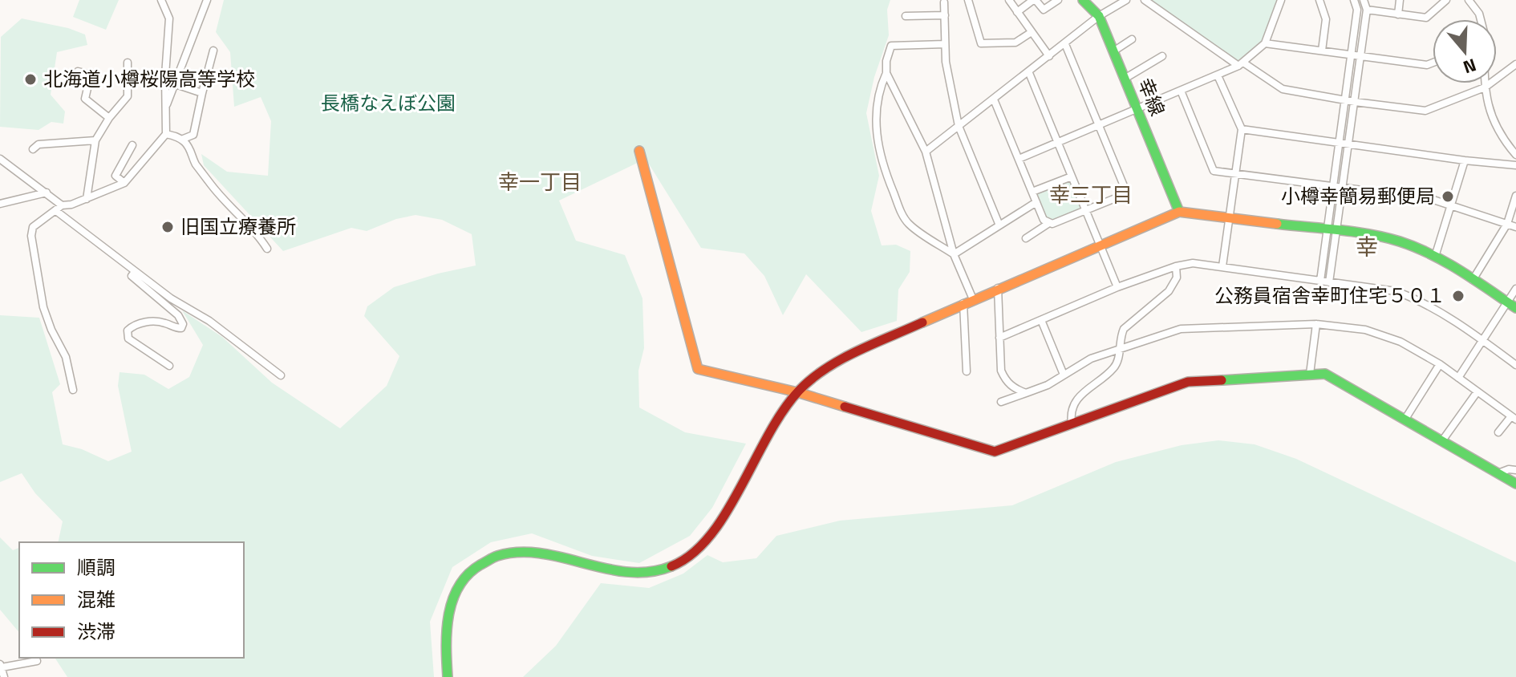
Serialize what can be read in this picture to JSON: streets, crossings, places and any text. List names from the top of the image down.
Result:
{
  "streets": {
    "street": ["幸線"]
  },
  "districts": ["幸一丁目", "幸三丁目", "幸"],
  "parks": ["長橋なえぼ公園"],
  "places": [
    "北海道小樽桜陽高等学校",
    "小樽幸簡易郵便局",
    "旧国立療養所",
    "公務員宿舎幸町住宅５０１"
  ],
  "legend": ["順調", "混雑", "渋滞"],
  "north": "bottom"
}
